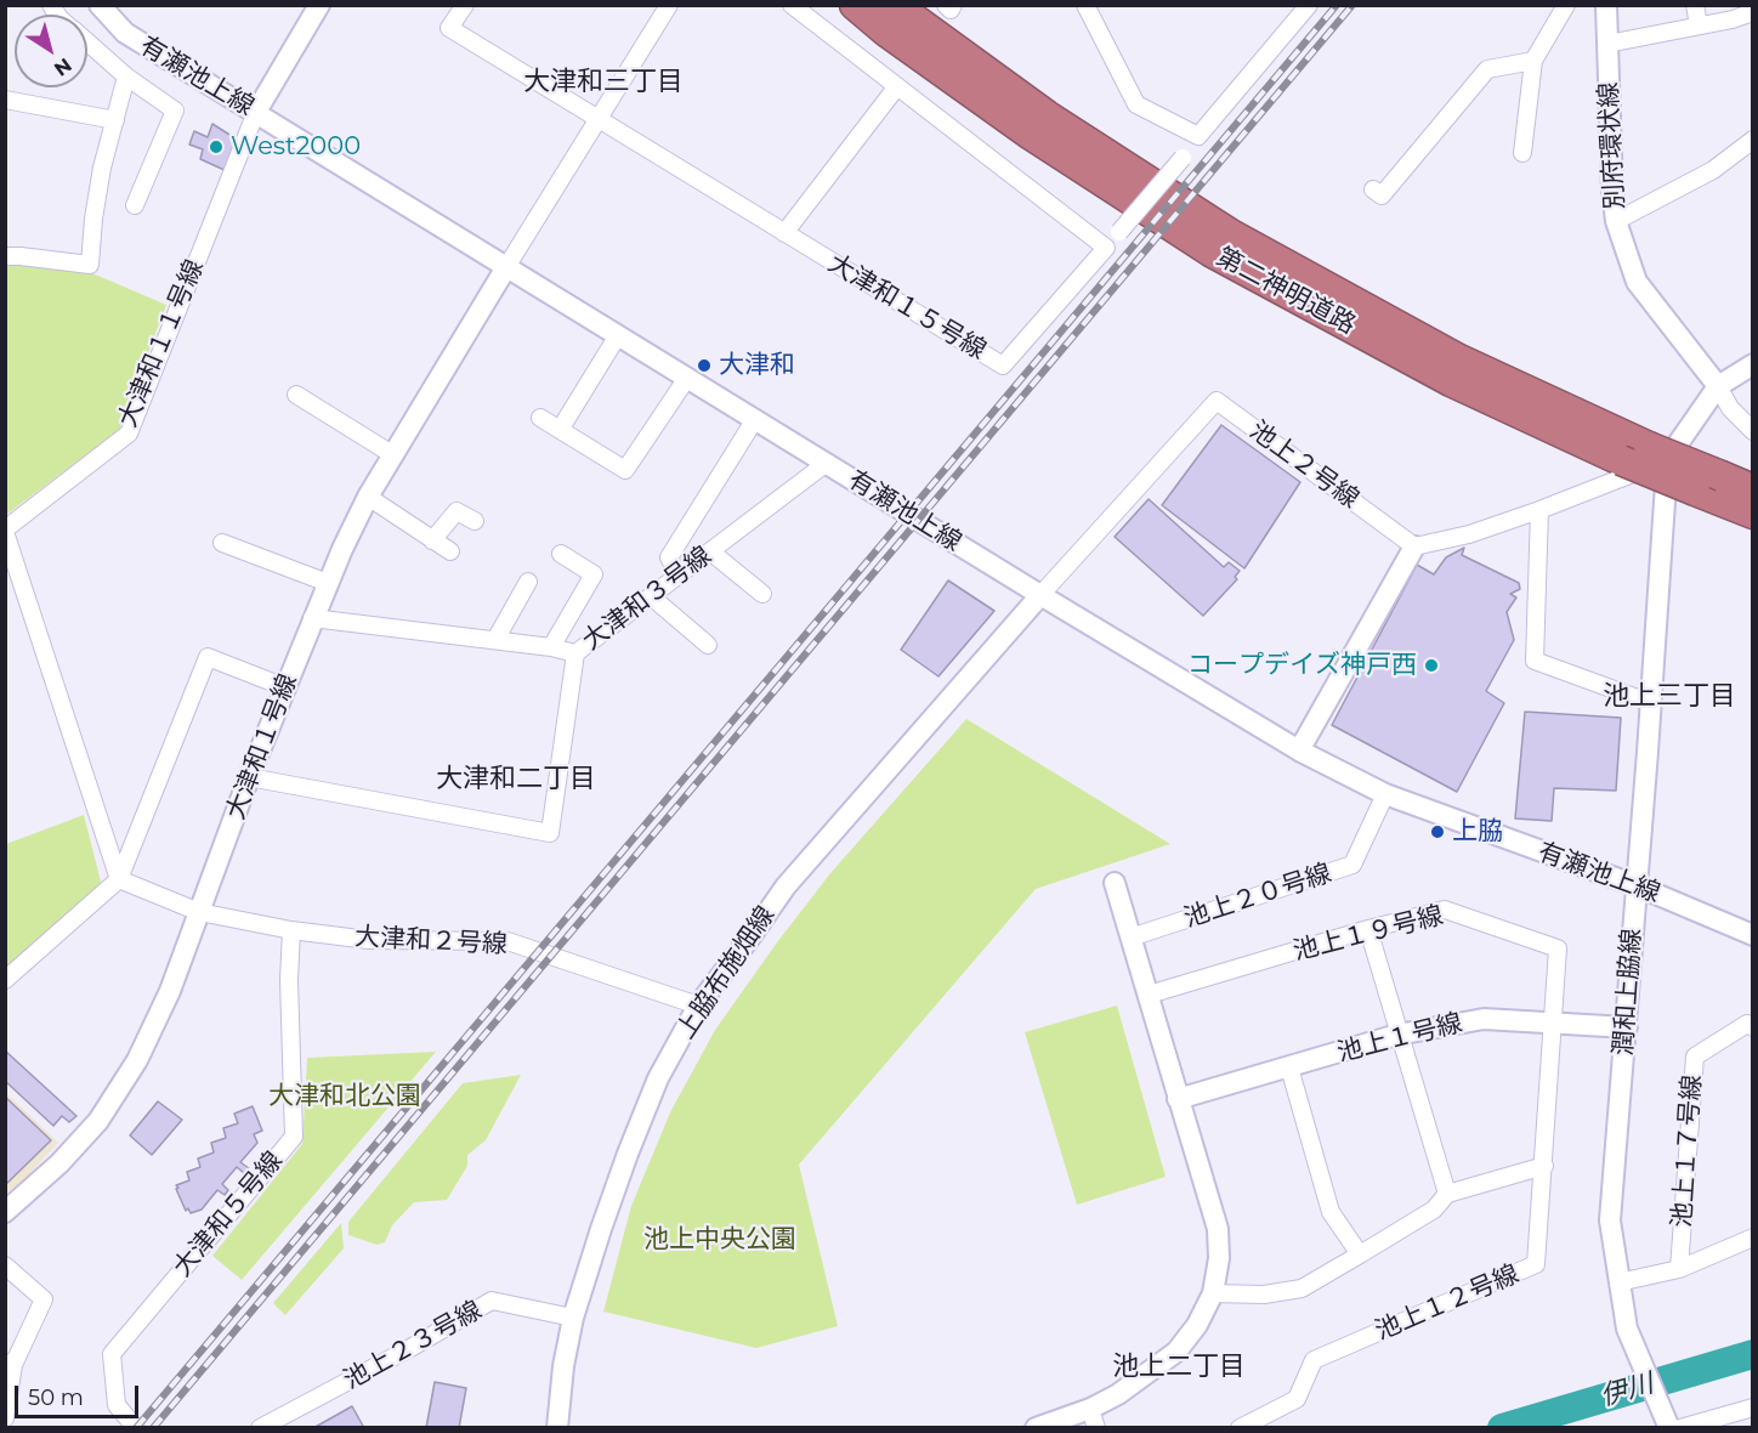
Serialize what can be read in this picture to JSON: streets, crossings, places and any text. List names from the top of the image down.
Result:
{
  "streets": {
    "highway": ["第二神明道路"],
    "street": [
      "有瀬池上線",
      "別府環状線",
      "大津和１５号線",
      "大津和１１号線",
      "池上２号線",
      "大津和３号線",
      "大津和１号線",
      "池上２０号線",
      "池上１９号線",
      "大津和２号線",
      "上脇布施畑線",
      "潤和上脇線",
      "池上１号線",
      "池上１７号線",
      "大津和５号線",
      "池上１２号線",
      "池上２３号線"
    ]
  },
  "crossings": [
    ["有瀬池上線", "大津和１１号線"],
    ["有瀬池上線", "池上２号線"],
    ["有瀬池上線", "大津和３号線"],
    ["有瀬池上線", "大津和１号線"],
    ["有瀬池上線", "池上２０号線"],
    ["有瀬池上線", "上脇布施畑線"],
    ["有瀬池上線", "潤和上脇線"],
    ["第二神明道路", "潤和上脇線"],
    ["池上２号線", "上脇布施畑線"],
    ["大津和３号線", "大津和１号線"],
    ["大津和１号線", "大津和２号線"],
    ["池上１９号線", "池上１号線"],
    ["池上１９号線", "池上１２号線"],
    ["大津和２号線", "上脇布施畑線"],
    ["大津和２号線", "大津和５号線"],
    ["上脇布施畑線", "池上２３号線"],
    ["潤和上脇線", "池上１号線"],
    ["池上１号線", "池上１２号線"]
  ],
  "districts": [
    "大津和三丁目",
    "池上三丁目",
    "大津和二丁目",
    "池上二丁目"
  ],
  "water": ["伊川"],
  "parks": ["大津和北公園", "池上中央公園"],
  "places": [
    "West2000",
    "大津和",
    "コープデイズ神戸西",
    "上脇"
  ],
  "scale_bar": "50 m",
  "north": "bottom right"
}
